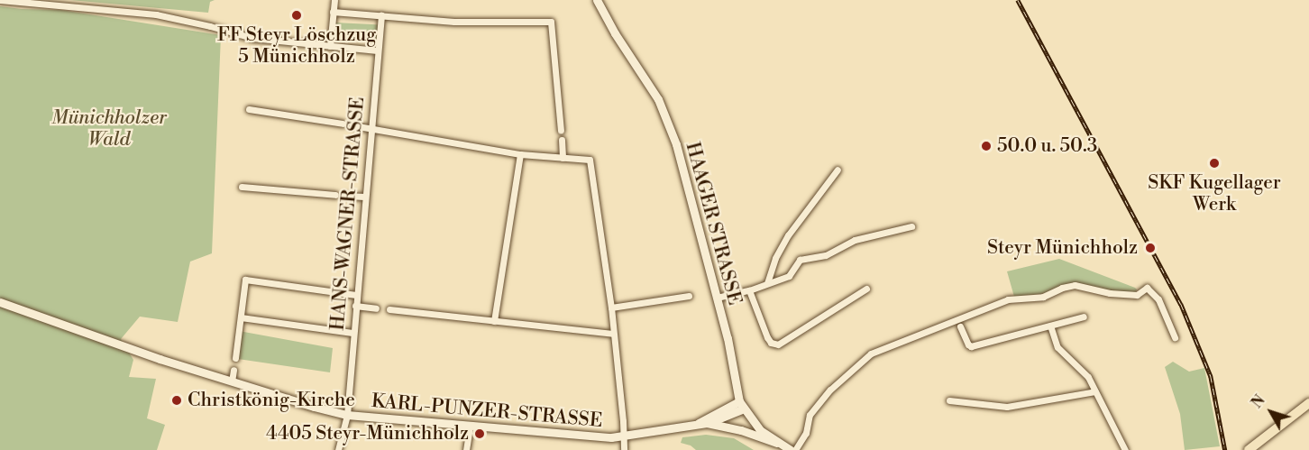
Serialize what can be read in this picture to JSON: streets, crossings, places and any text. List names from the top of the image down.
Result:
{
  "streets": {
    "street": ["HANS-WAGNER-STRASSE", "HAAGER STRASSE", "KARL-PUNZER-STRASSE"]
  },
  "crossings": [
    ["HANS-WAGNER-STRASSE", "KARL-PUNZER-STRASSE"],
    ["HAAGER STRASSE", "KARL-PUNZER-STRASSE"]
  ],
  "parks": ["Münichholzer Wald"],
  "places": [
    "FF Steyr Löschzug 5 Münichholz",
    "50.0 u. 50.3",
    "SKF Kugellager Werk",
    "Steyr Münichholz",
    "Christkönig-Kirche",
    "4405 Steyr-Münichholz"
  ],
  "north": "top left"
}
